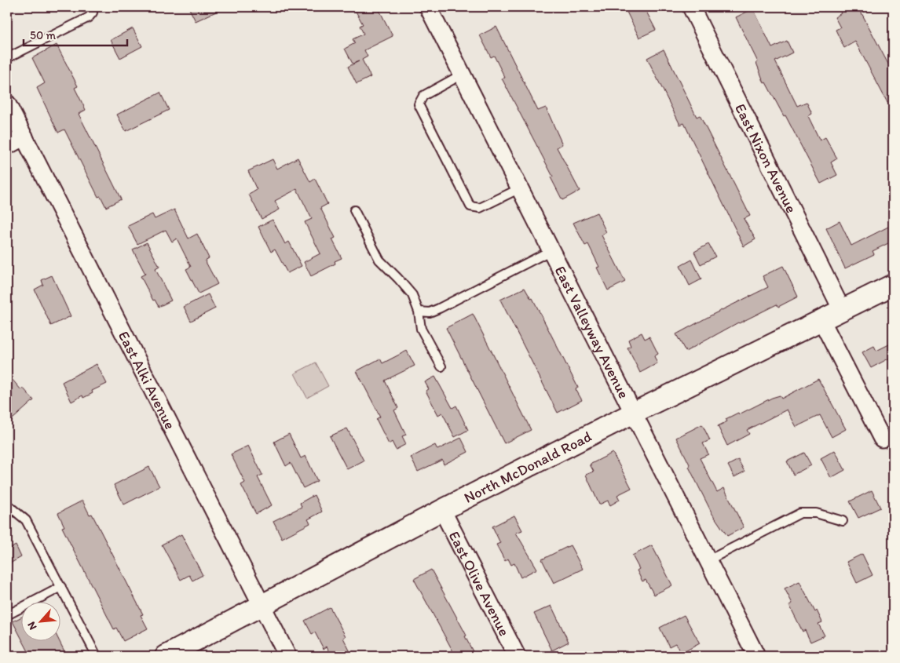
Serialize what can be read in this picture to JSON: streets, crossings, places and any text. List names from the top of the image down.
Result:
{
  "streets": {
    "street": [
      "East Nixon Avenue",
      "East Valleyway Avenue",
      "East Alki Avenue",
      "North McDonald Road",
      "East Olive Avenue"
    ]
  },
  "crossings": [
    ["East Nixon Avenue", "North McDonald Road"],
    ["East Valleyway Avenue", "North McDonald Road"],
    ["East Alki Avenue", "North McDonald Road"],
    ["North McDonald Road", "East Olive Avenue"]
  ],
  "scale_bar": "50 m",
  "north": "bottom left"
}
